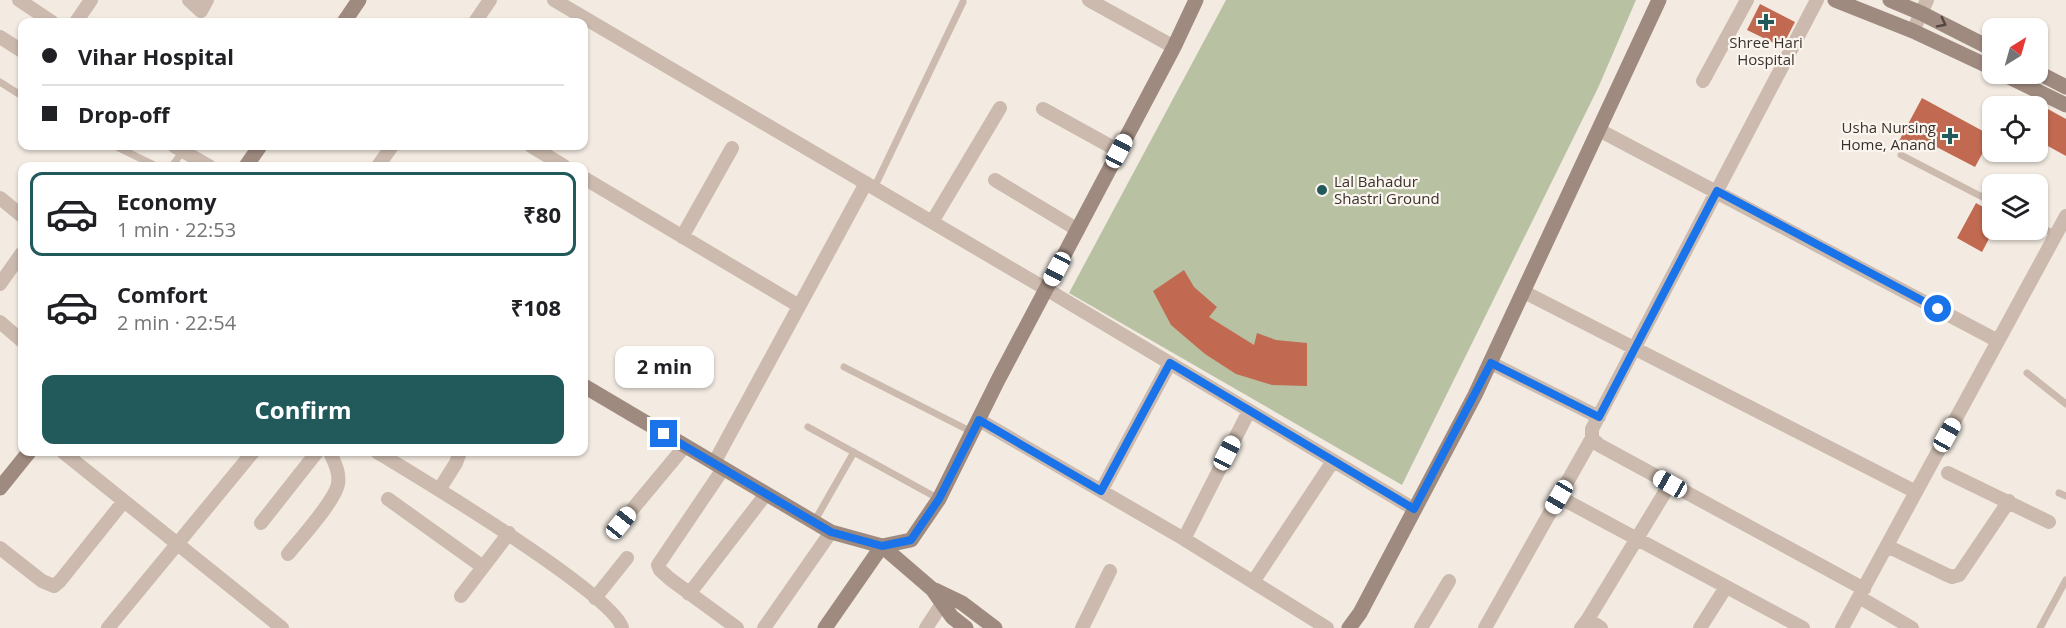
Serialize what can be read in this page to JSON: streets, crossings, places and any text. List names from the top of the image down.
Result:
{
  "places": {
    "health": ["Shree Hari Hospital", "Usha Nursing Home, Anand"],
    "other": ["Lal Bahadur Shastri Ground"]
  },
  "north": "top right",
  "page": {
    "banner": ["Vihar Hospital", "Drop-off"],
    "list": [
      {
        "name": "Economy",
        "note": "1 min · 22:53",
        "value": "₹80"
      },
      {
        "name": "Comfort",
        "note": "2 min · 22:54",
        "value": "₹108"
      }
    ],
    "bubble": "2 min",
    "buttons": "Confirm"
  }
}
